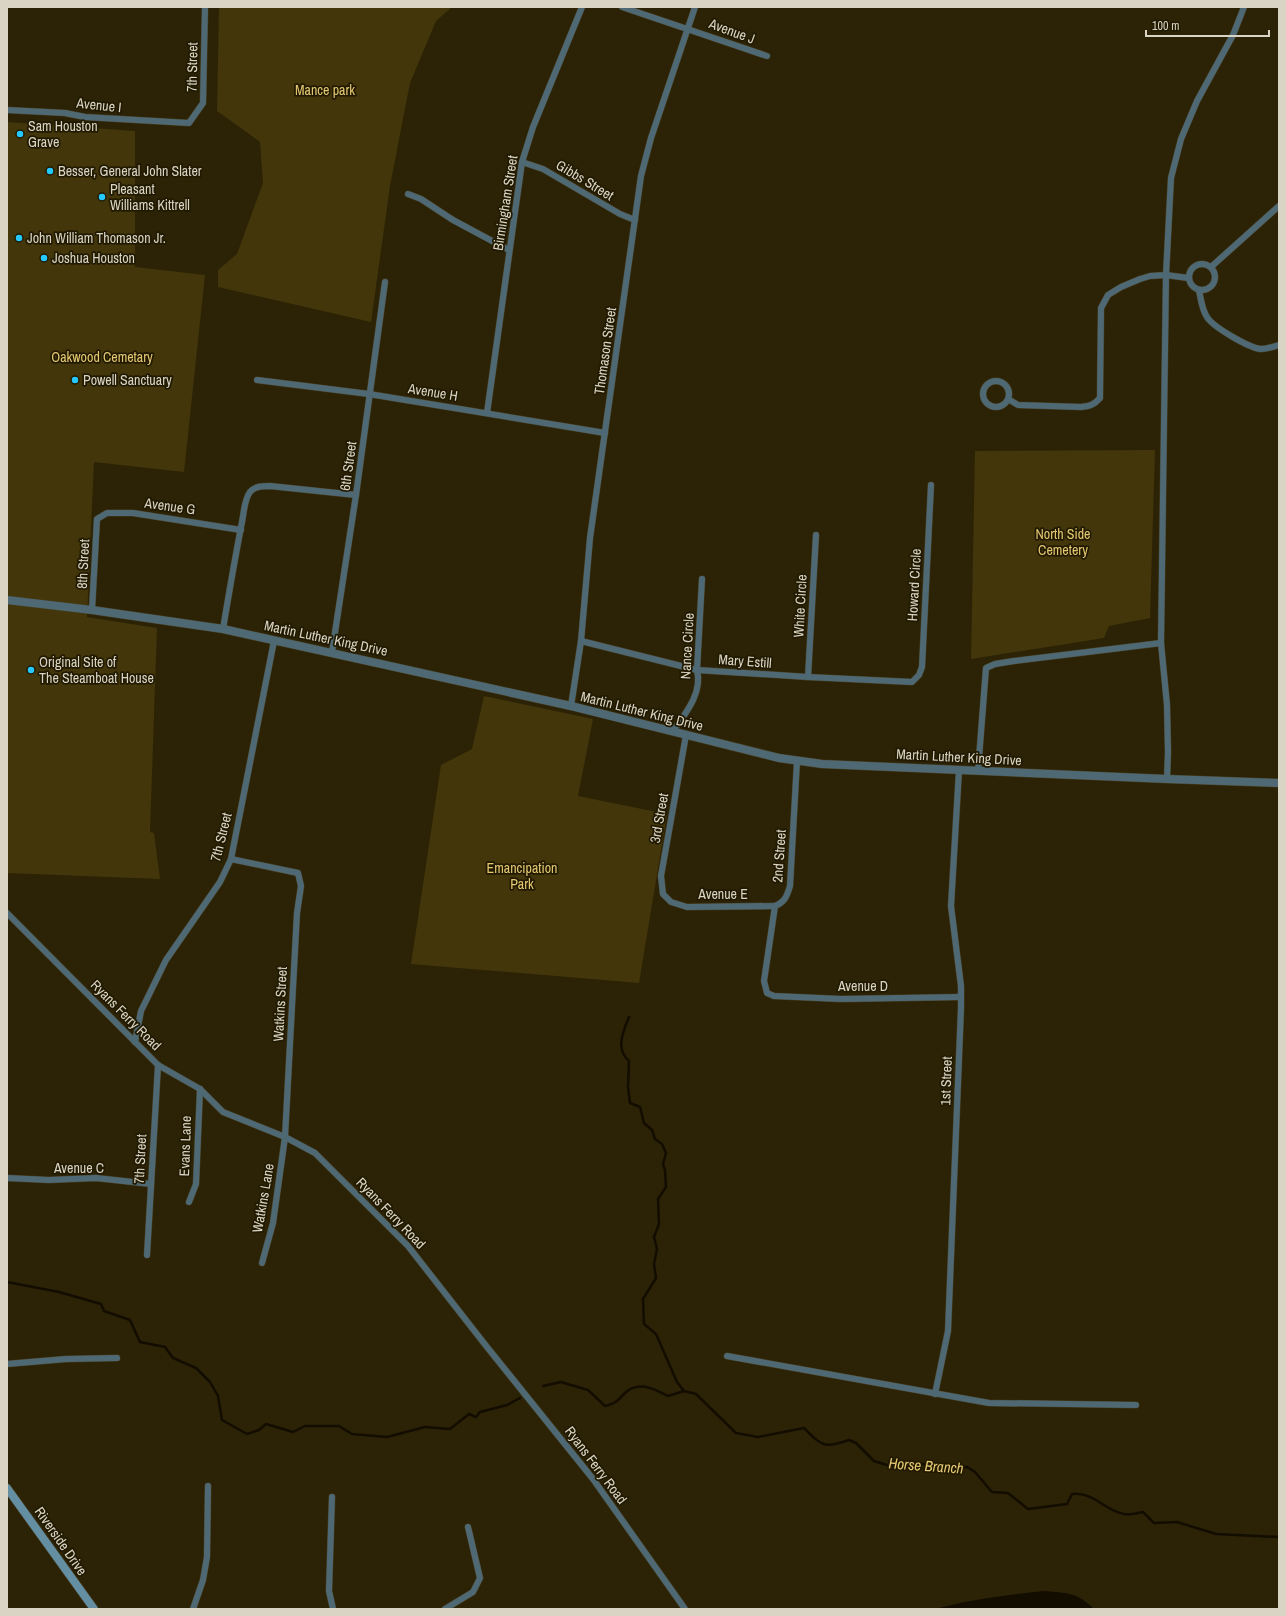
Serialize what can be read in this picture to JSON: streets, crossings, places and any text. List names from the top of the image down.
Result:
{
  "streets": {
    "main road": ["Riverside Drive"],
    "street": [
      "Avenue J",
      "7th Street",
      "Avenue I",
      "Gibbs Street",
      "Birmingham Street",
      "Thomason Street",
      "Avenue H",
      "6th Street",
      "Avenue G",
      "8th Street",
      "Howard Circle",
      "White Circle",
      "Martin Luther King Drive",
      "Nance Circle",
      "Mary Estill",
      "3rd Street",
      "2nd Street",
      "Avenue E",
      "Avenue D",
      "Watkins Street",
      "Ryans Ferry Road",
      "1st Street",
      "Evans Lane",
      "Avenue C",
      "Watkins Lane"
    ]
  },
  "crossings": [
    ["Avenue J", "Thomason Street"],
    ["7th Street", "Avenue I"],
    ["7th Street", "Martin Luther King Drive"],
    ["7th Street", "Watkins Street"],
    ["7th Street", "Ryans Ferry Road"],
    ["7th Street", "Avenue C"],
    ["Gibbs Street", "Birmingham Street"],
    ["Gibbs Street", "Thomason Street"],
    ["Birmingham Street", "Avenue H"],
    ["Thomason Street", "Avenue H"],
    ["Thomason Street", "Martin Luther King Drive"],
    ["Thomason Street", "Mary Estill"],
    ["Avenue H", "6th Street"],
    ["6th Street", "Martin Luther King Drive"],
    ["Avenue G", "8th Street"],
    ["8th Street", "Martin Luther King Drive"],
    ["Howard Circle", "Mary Estill"],
    ["White Circle", "Mary Estill"],
    ["Martin Luther King Drive", "Nance Circle"],
    ["Martin Luther King Drive", "3rd Street"],
    ["Martin Luther King Drive", "2nd Street"],
    ["Martin Luther King Drive", "1st Street"],
    ["Nance Circle", "Mary Estill"],
    ["3rd Street", "Avenue E"],
    ["2nd Street", "Avenue E"],
    ["2nd Street", "Avenue D"],
    ["Avenue E", "Avenue D"],
    ["Avenue D", "1st Street"],
    ["Watkins Street", "Ryans Ferry Road"],
    ["Watkins Street", "Watkins Lane"],
    ["Ryans Ferry Road", "Evans Lane"],
    ["Ryans Ferry Road", "Watkins Lane"]
  ],
  "water": ["Horse Branch"],
  "parks": [
    "Mance park",
    "Oakwood Cemetary",
    "North Side Cemetery",
    "Emancipation Park"
  ],
  "places": [
    "Sam Houston Grave",
    "Besser, General John Slater",
    "Pleasant Williams Kittrell",
    "John William Thomason Jr.",
    "Joshua Houston",
    "Powell Sanctuary",
    "Original Site of The Steamboat House"
  ],
  "scale_bar": "100 m"
}
